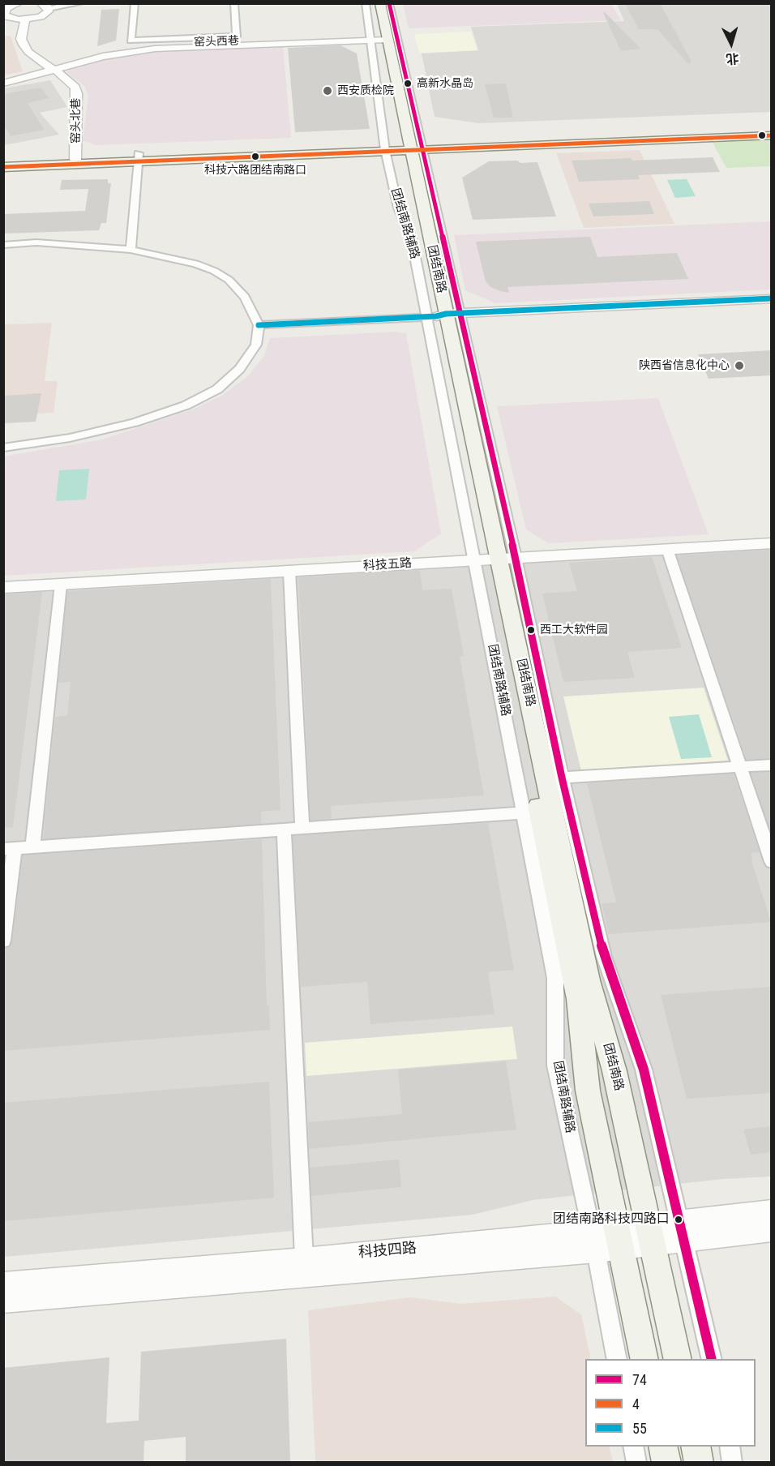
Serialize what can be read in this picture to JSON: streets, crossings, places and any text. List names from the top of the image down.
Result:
{
  "streets": {
    "main road": ["团结南路"],
    "street": [
      "窑头西巷",
      "窑头北巷",
      "团结南路辅路",
      "科技五路",
      "科技四路"
    ]
  },
  "crossings": [
    ["窑头西巷", "窑头北巷"],
    ["窑头西巷", "团结南路"],
    ["团结南路辅路", "团结南路"],
    ["团结南路辅路", "科技四路"],
    ["团结南路", "科技五路"],
    ["团结南路", "科技四路"]
  ],
  "places": [
    "高新水晶岛",
    "西安质检院",
    "科技六路团结南路口",
    "陕西省信息化中心",
    "西工大软件园",
    "团结南路科技四路口"
  ],
  "lines": ["transit line 74", "transit line 4", "transit line 55"],
  "legend": ["74", "4", "55"],
  "north": "bottom"
}
